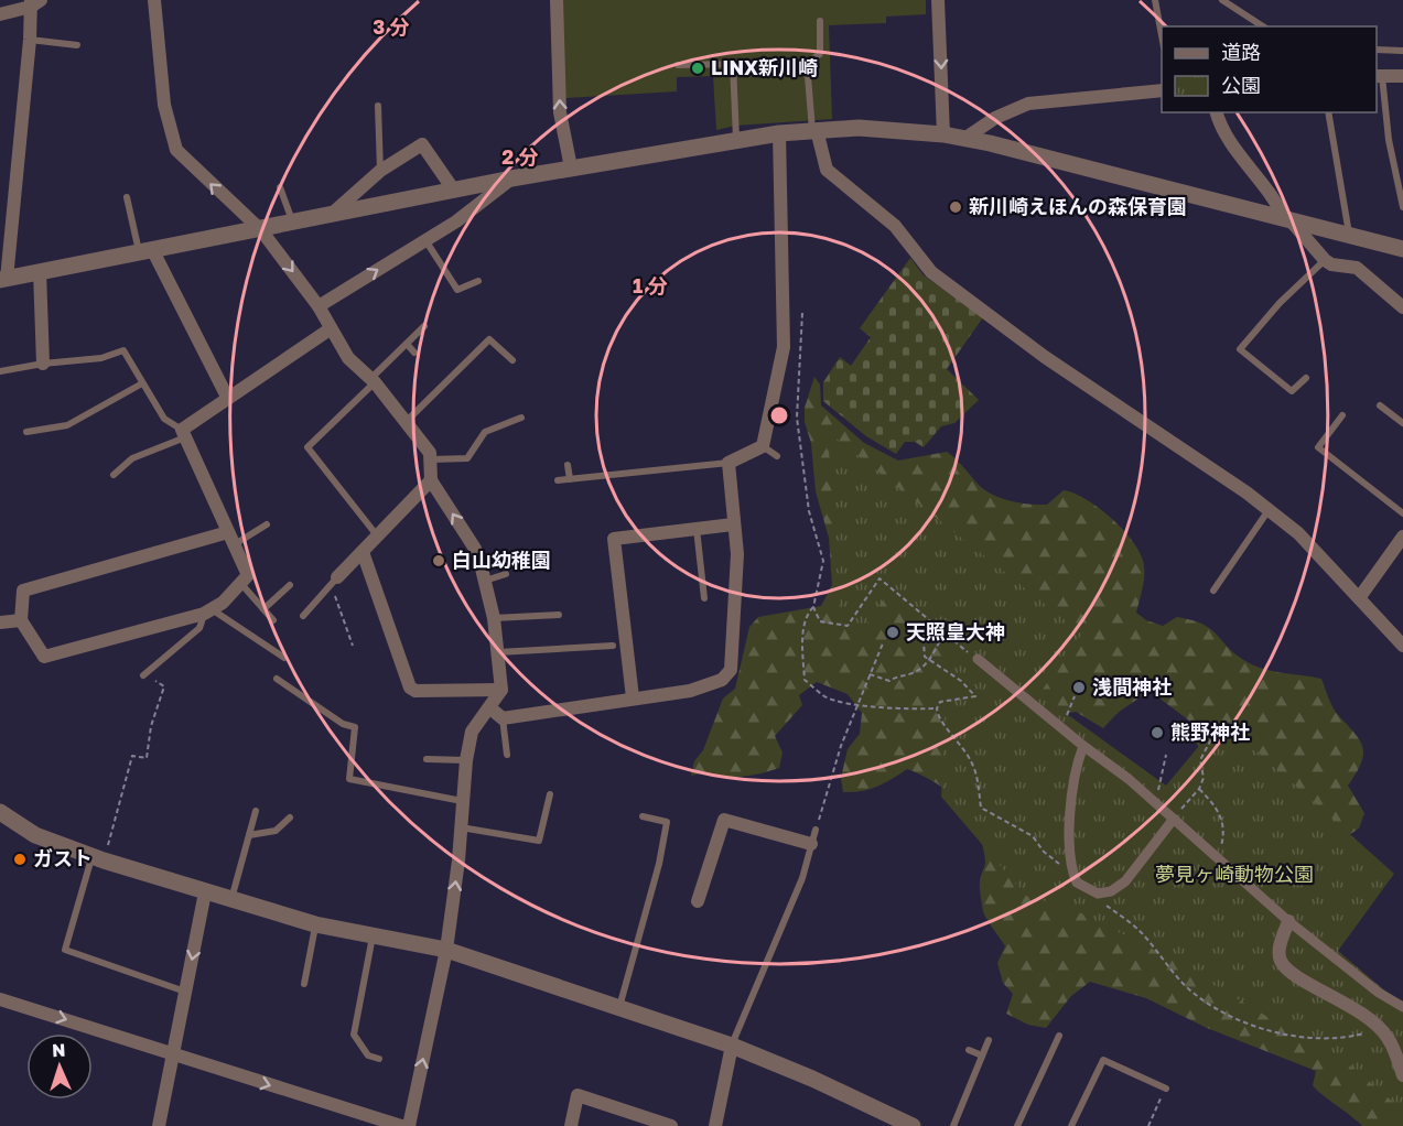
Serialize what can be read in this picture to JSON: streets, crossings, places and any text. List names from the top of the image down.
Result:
{
  "parks": ["夢見ヶ崎動物公園"],
  "places": [
    "LINX新川崎",
    "新川崎えほんの森保育園",
    "白山幼稚園",
    "天照皇大神",
    "浅間神社",
    "熊野神社",
    "ガスト"
  ],
  "legend": ["道路", "公園"],
  "north": "top",
  "rings": ["3 分", "2 分", "1 分"]
}
